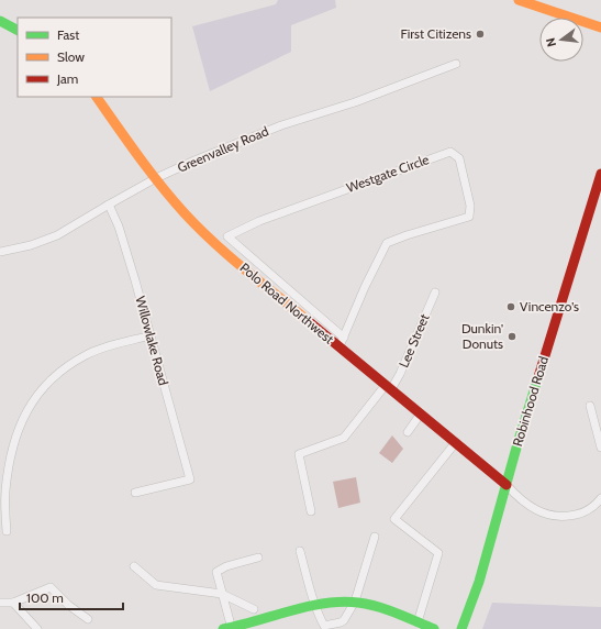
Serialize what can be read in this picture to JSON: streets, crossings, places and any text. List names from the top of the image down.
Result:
{
  "streets": {
    "street": [
      "Greenvalley Road",
      "Westgate Circle",
      "Polo Road Northwest",
      "Willowlake Road",
      "Lee Street",
      "Robinhood Road"
    ]
  },
  "crossings": [
    ["Greenvalley Road", "Polo Road Northwest"],
    ["Greenvalley Road", "Willowlake Road"],
    ["Westgate Circle", "Polo Road Northwest"],
    ["Polo Road Northwest", "Lee Street"],
    ["Polo Road Northwest", "Robinhood Road"]
  ],
  "places": ["First Citizens", "Vincenzo's", "Dunkin' Donuts"],
  "legend": ["Fast", "Slow", "Jam"],
  "scale_bar": "100 m",
  "north": "left"
}
